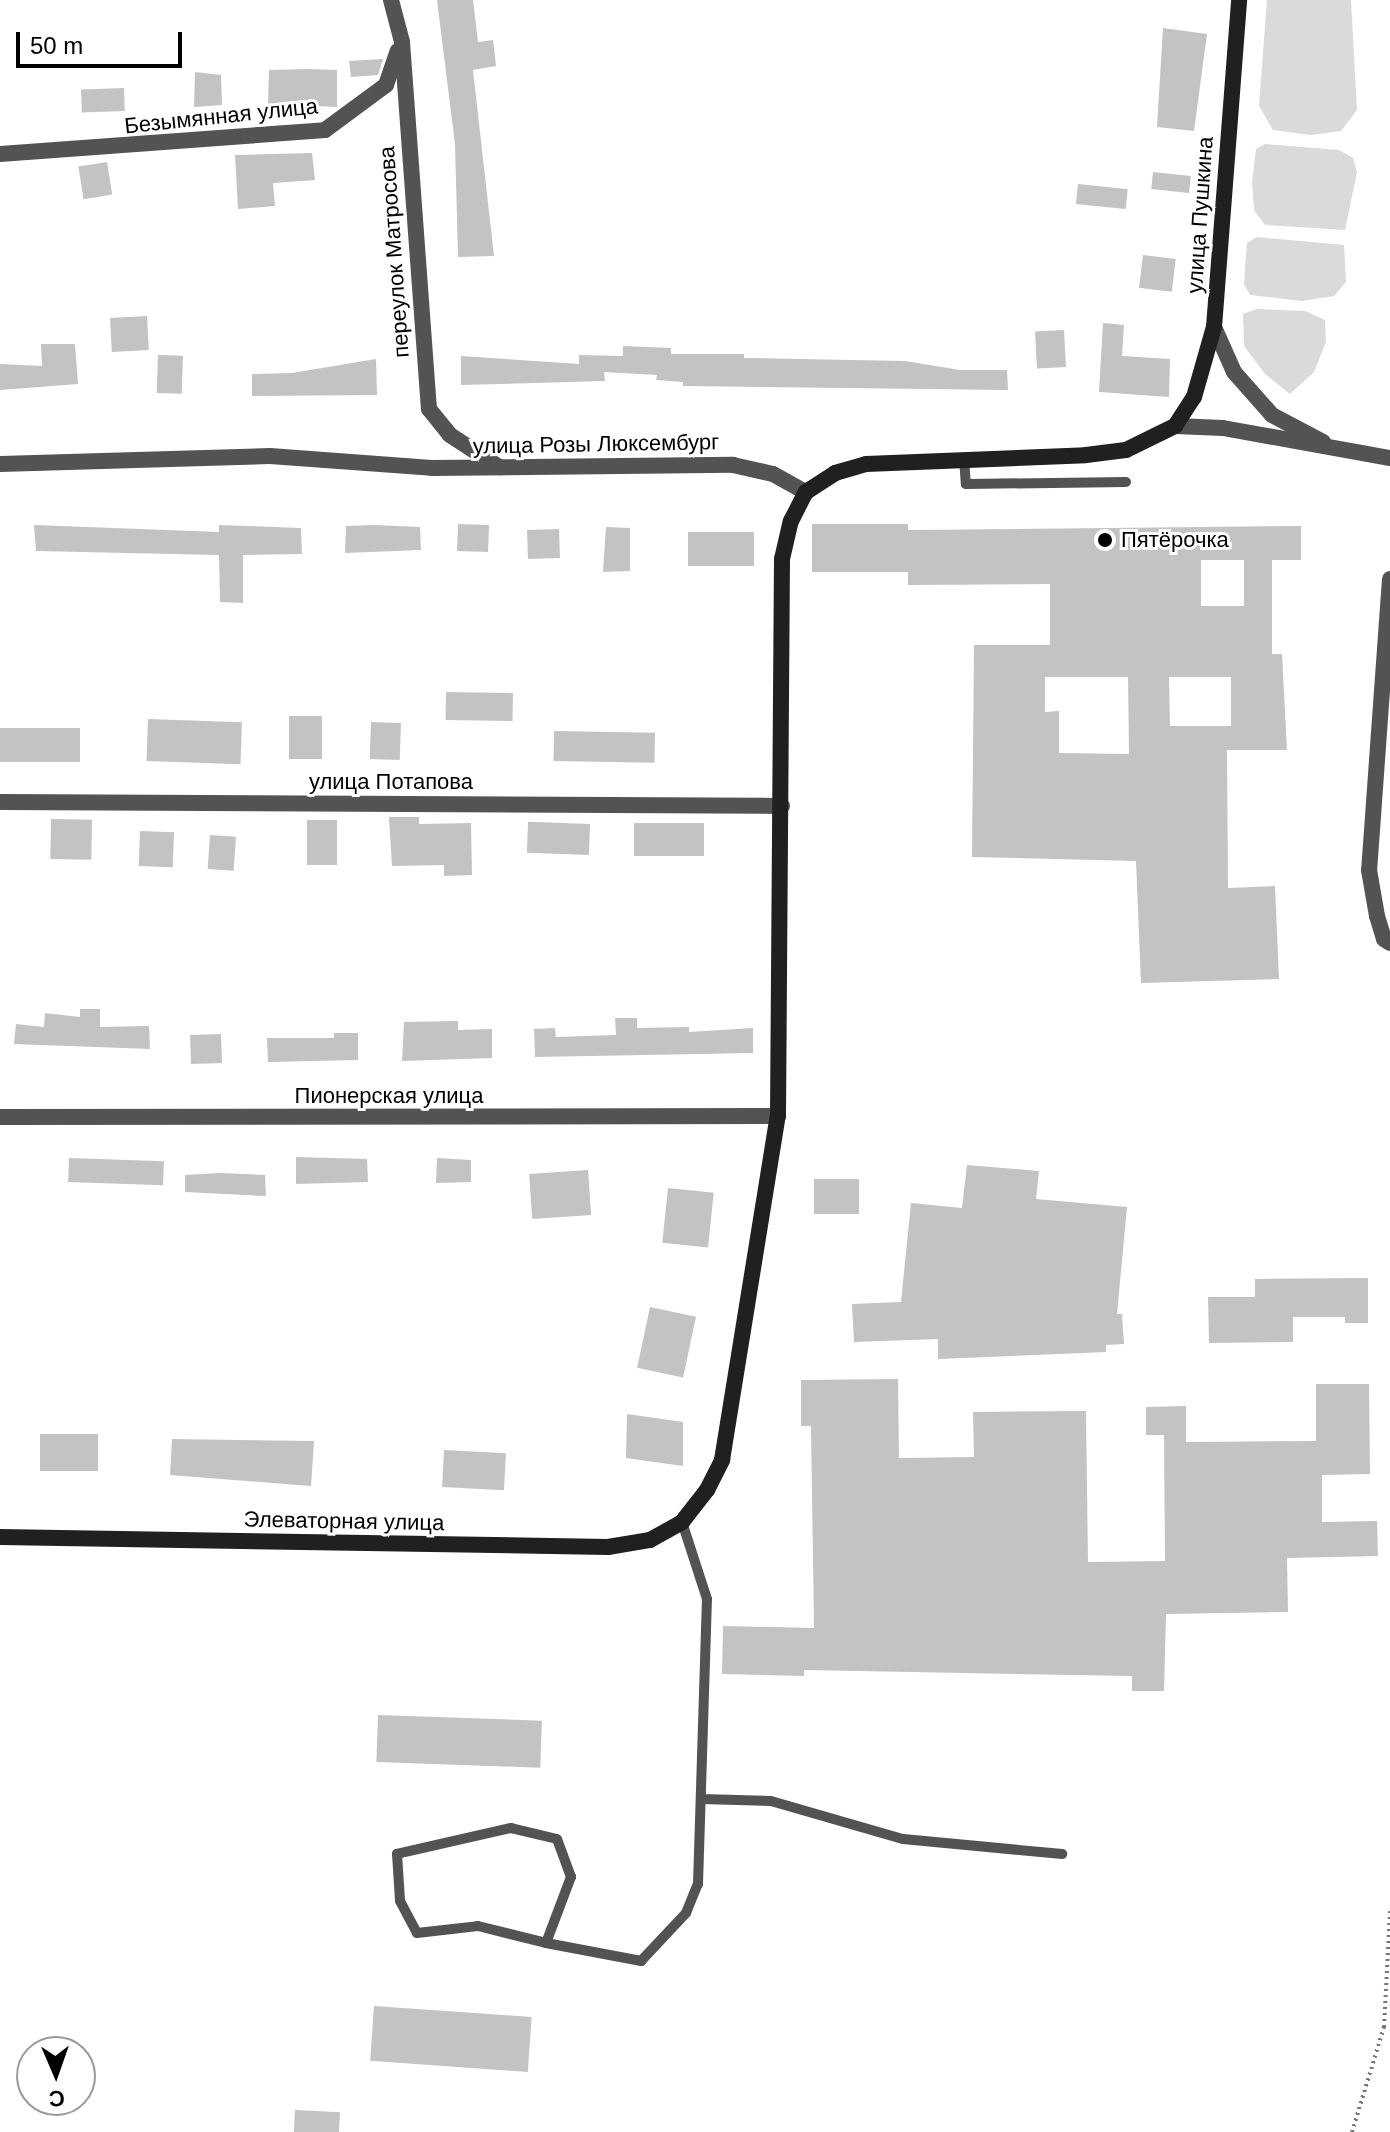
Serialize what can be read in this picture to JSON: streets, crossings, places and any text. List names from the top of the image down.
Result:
{
  "streets": {
    "main road": ["улица Пушкина", "Элеваторная улица"],
    "street": [
      "Безымянная улица",
      "переулок Матросова",
      "улица Розы Люксембург",
      "улица Потапова",
      "Пионерская улица"
    ]
  },
  "crossings": [
    ["Безымянная улица", "переулок Матросова"],
    ["переулок Матросова", "улица Розы Люксембург"]
  ],
  "places": ["Пятёрочка"],
  "scale_bar": "50 m",
  "north": "bottom"
}
